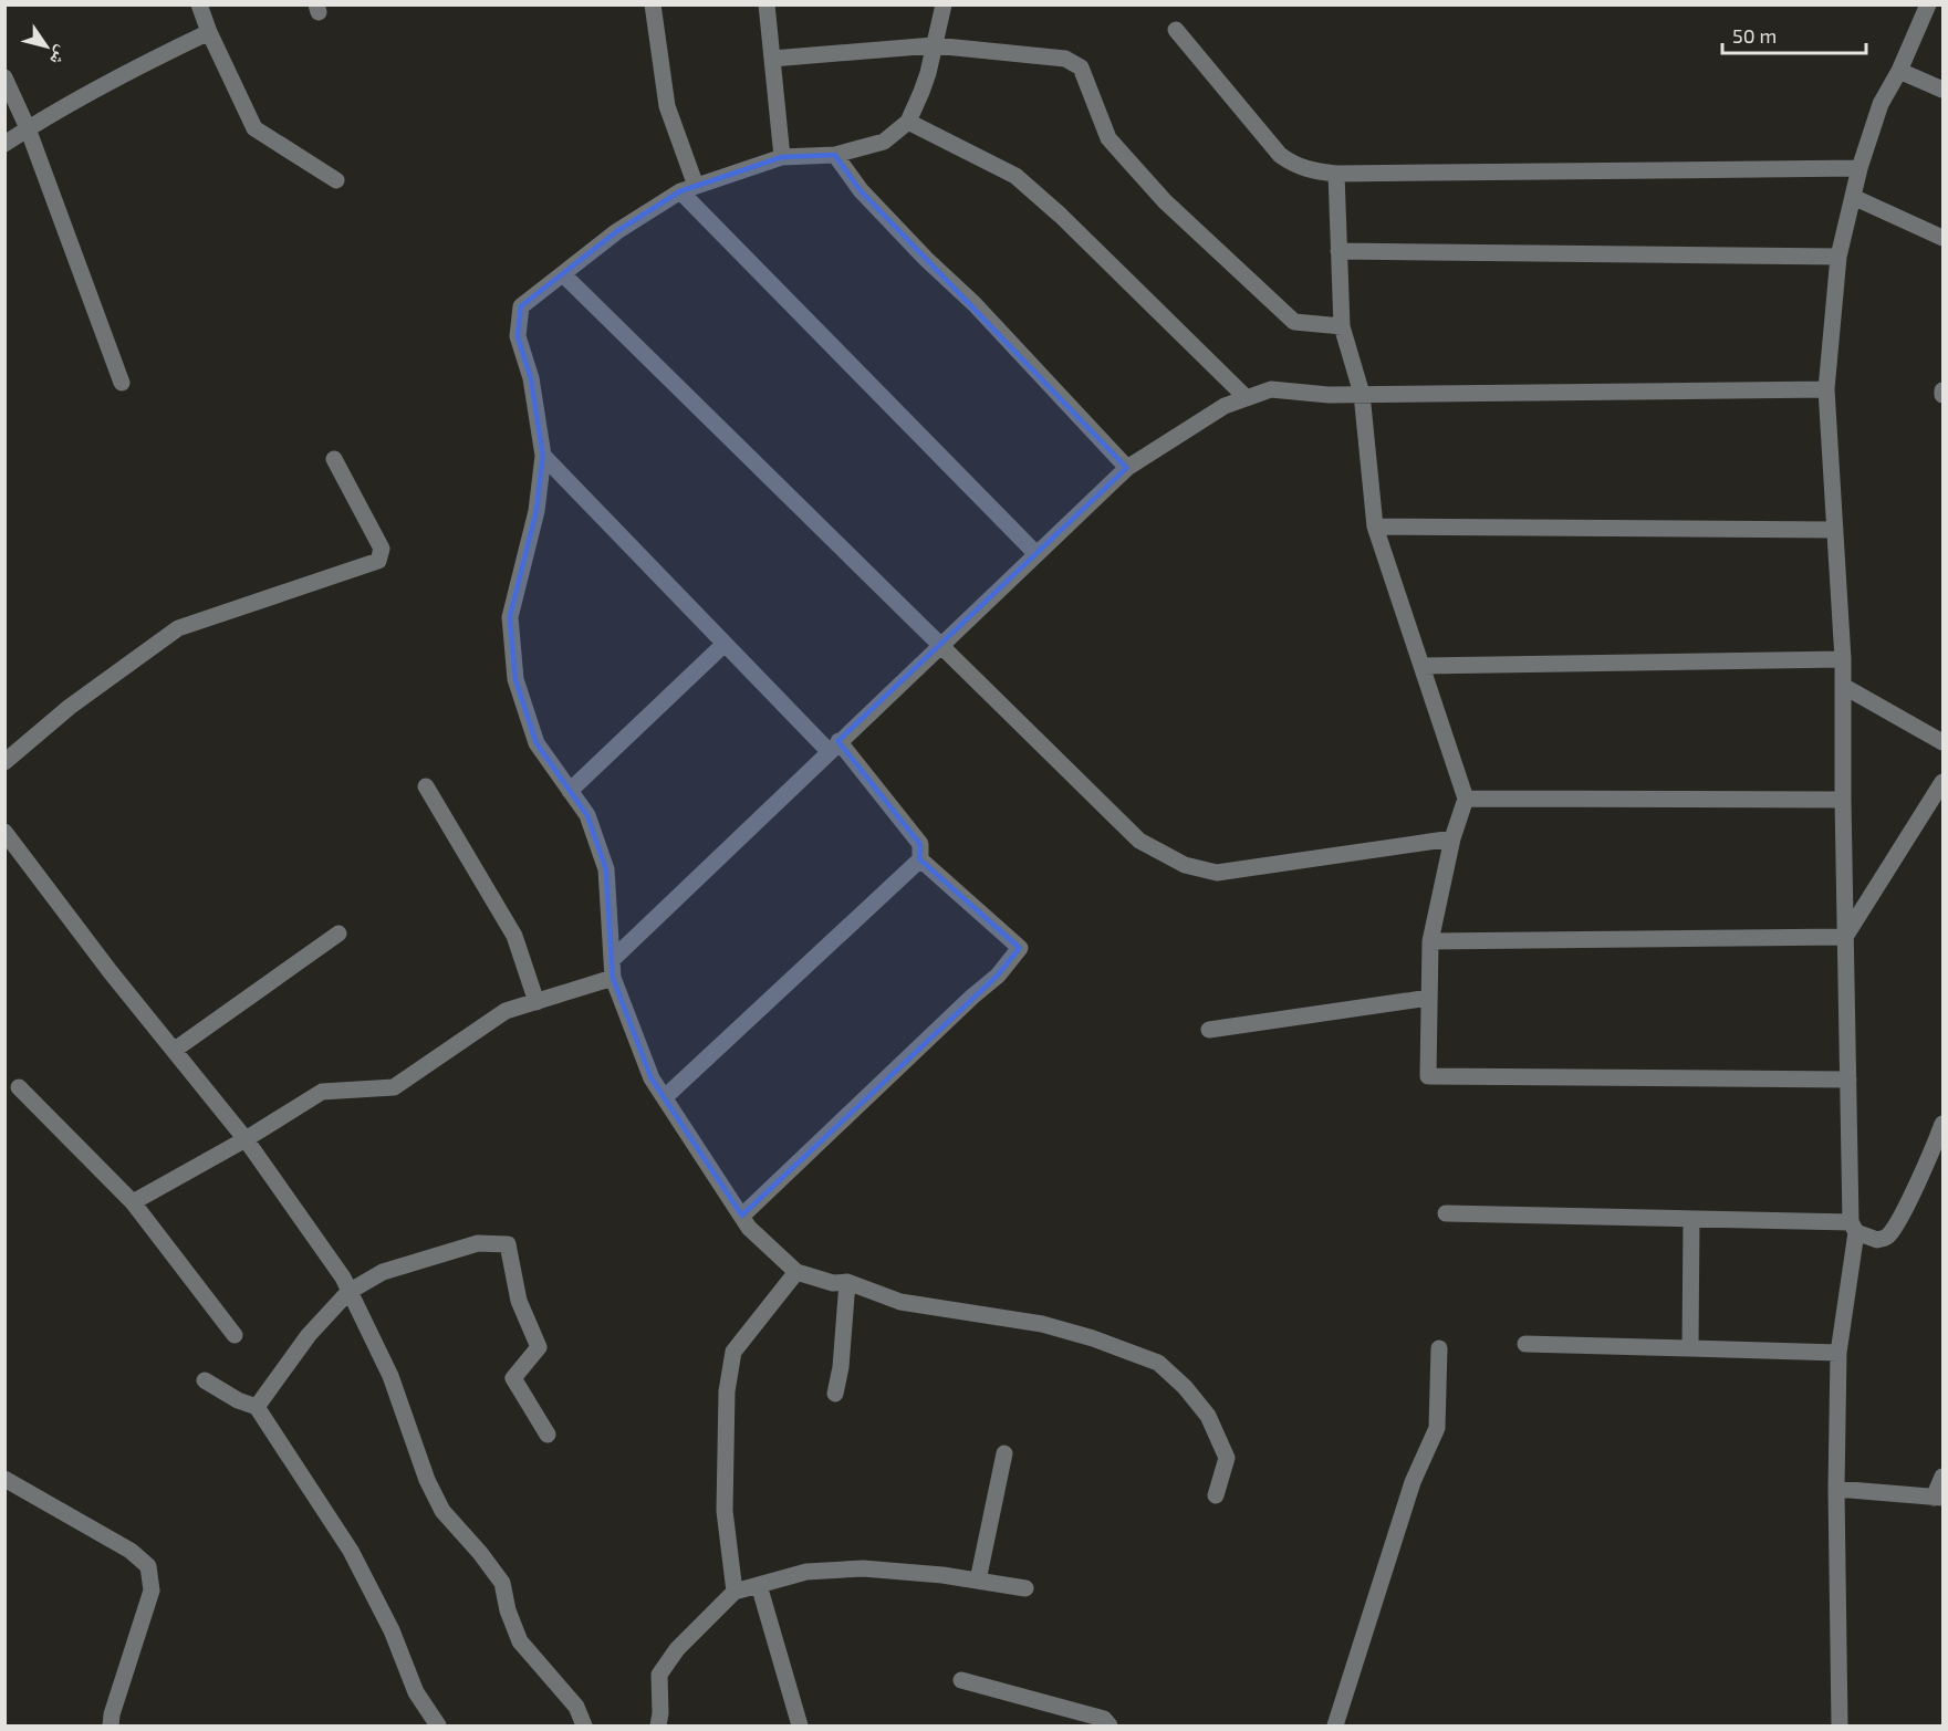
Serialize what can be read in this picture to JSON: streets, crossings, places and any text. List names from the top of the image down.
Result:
{
  "scale_bar": "50 m",
  "north": "bottom right"
}
